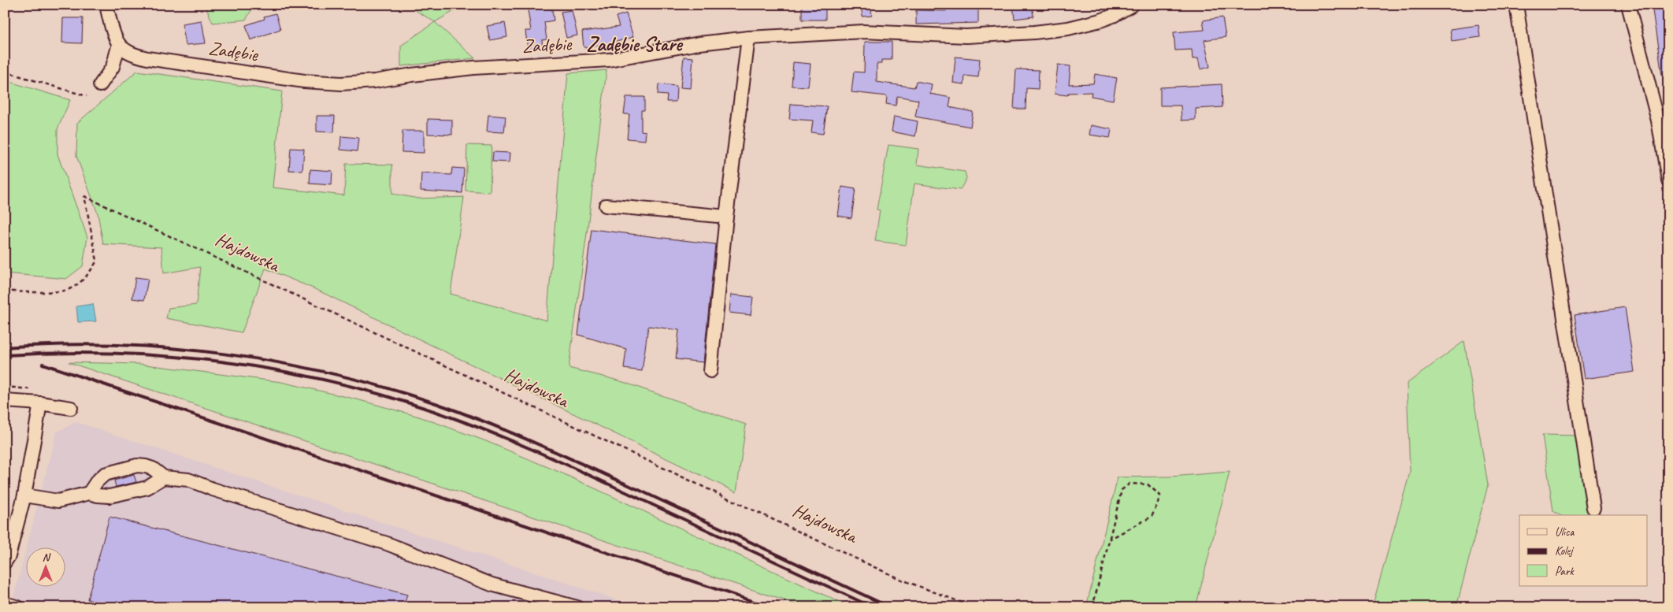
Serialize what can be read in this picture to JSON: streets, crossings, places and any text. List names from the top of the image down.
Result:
{
  "streets": {
    "street": ["Zadębie"],
    "path": ["Hajdowska"]
  },
  "districts": ["Zadębie Stare"],
  "legend": ["Ulica", "Kolej", "Park"],
  "north": "top"
}
